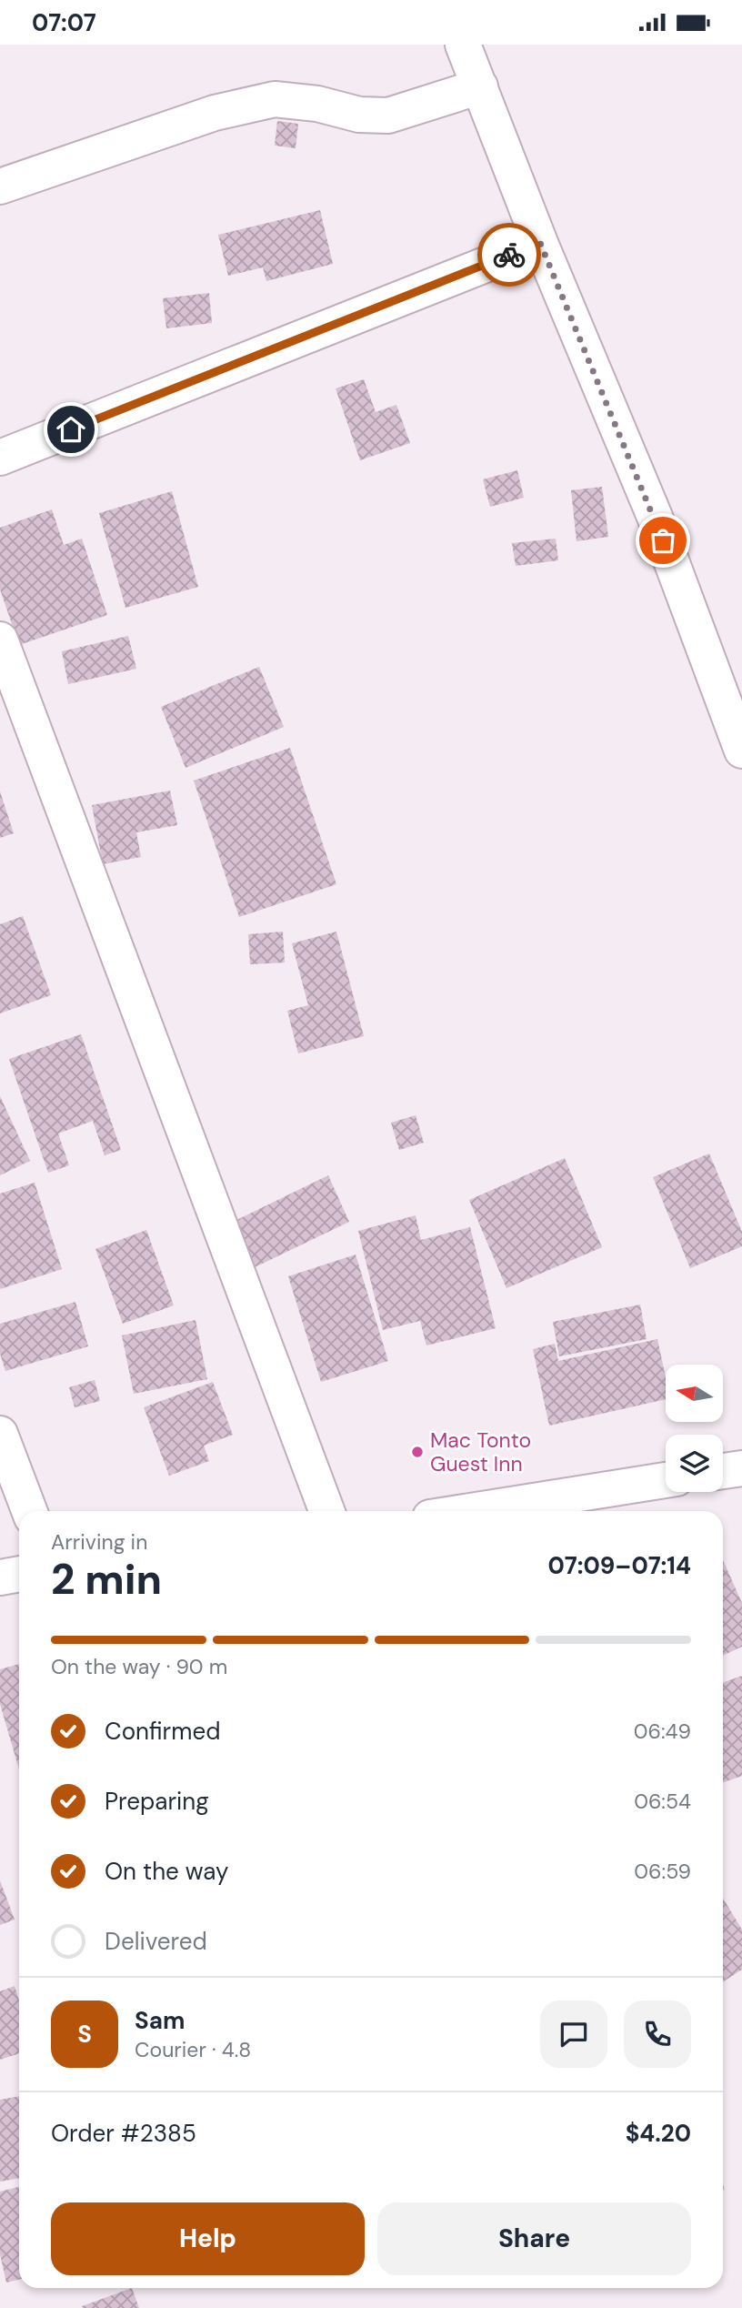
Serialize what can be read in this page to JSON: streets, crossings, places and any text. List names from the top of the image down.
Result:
{
  "places": ["Mac Tonto Guest Inn"],
  "north": "left",
  "page": {
    "status": "07:07",
    "heading": ["2 min", "Arriving in", "07:09–07:14"],
    "panel": [
      "Sam",
      "Courier · 4.8",
      "Order #2385",
      "$4.20"
    ],
    "bar": "On the way · 90 m",
    "list": [
      ["Confirmed", "06:49"],
      ["Preparing", "06:54"],
      ["On the way", "06:59"],
      "Delivered"
    ],
    "round": "S",
    "buttons": ["Help", "Share"]
  }
}
